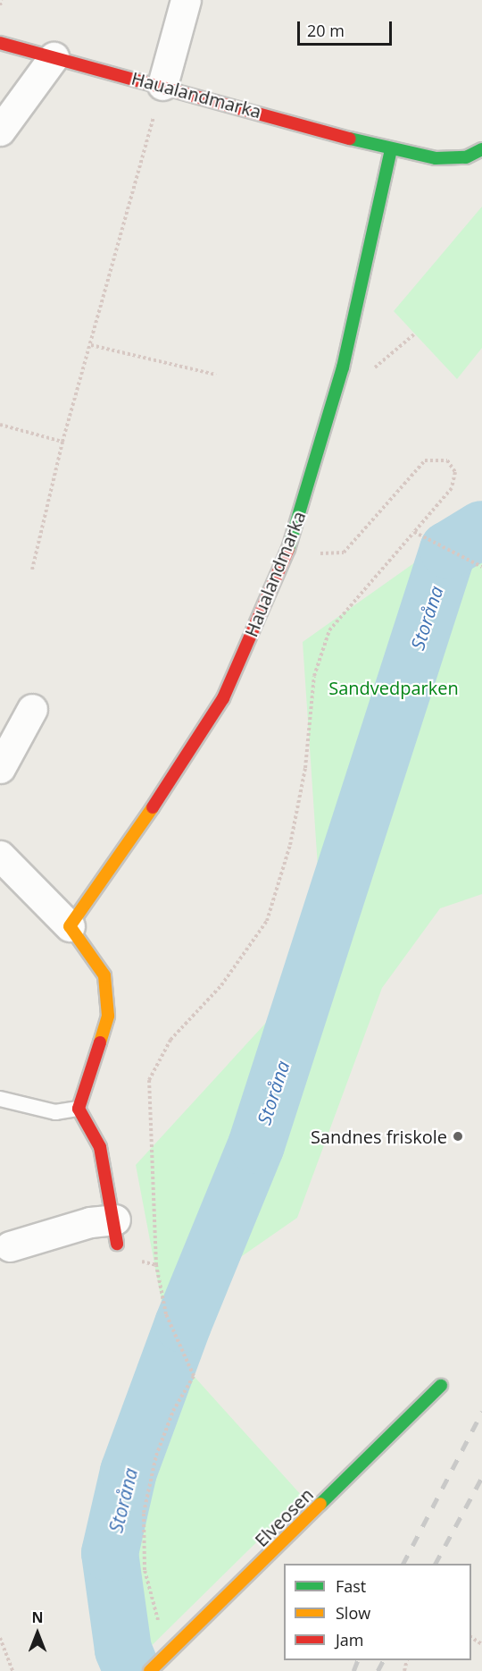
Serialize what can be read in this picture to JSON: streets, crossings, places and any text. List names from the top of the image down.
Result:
{
  "streets": {
    "street": ["Haualandmarka", "Elveosen"]
  },
  "water": ["Storåna"],
  "parks": ["Sandvedparken"],
  "places": ["Sandnes friskole"],
  "legend": ["Fast", "Slow", "Jam"],
  "scale_bar": "20 m",
  "north": "top"
}
